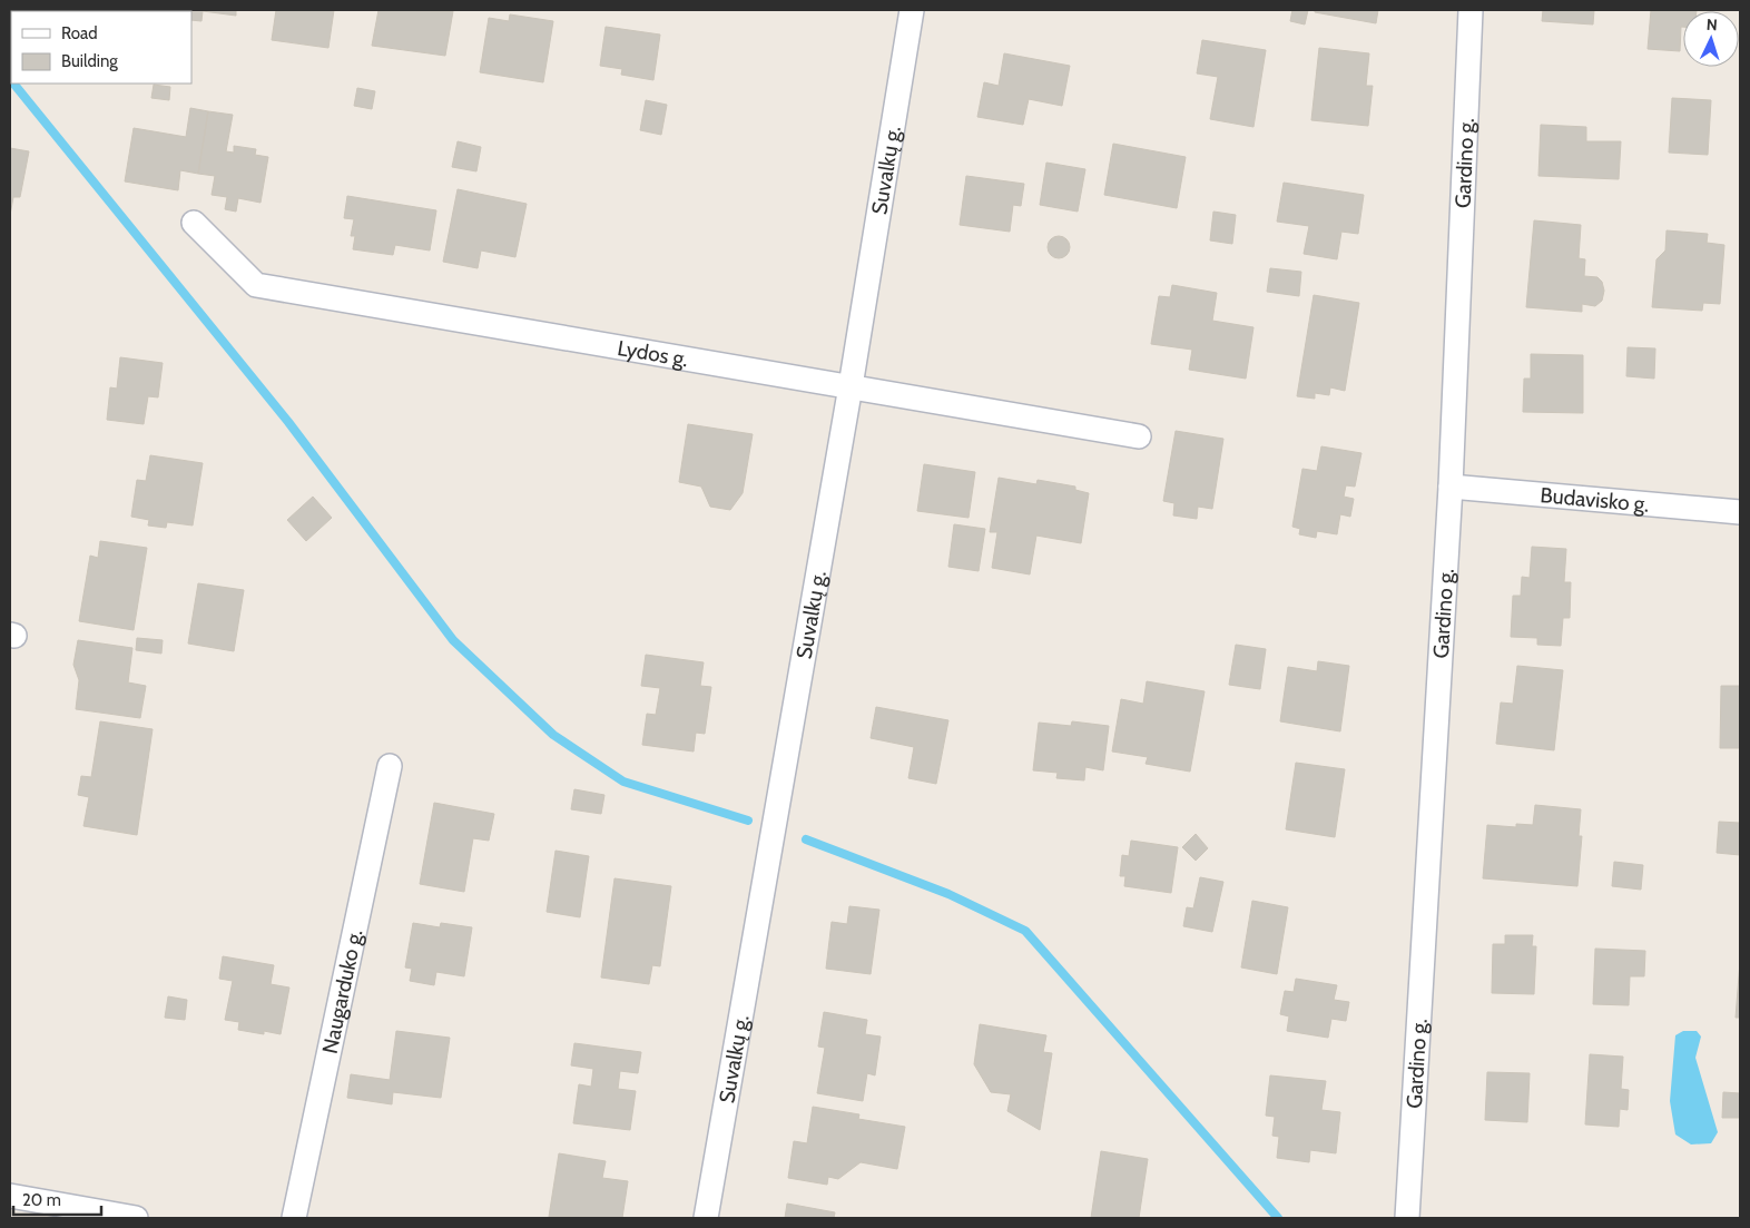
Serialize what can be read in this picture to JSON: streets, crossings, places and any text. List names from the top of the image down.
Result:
{
  "streets": {
    "street": [
      "Gardino g.",
      "Suvalkų g.",
      "Lydos g.",
      "Budavisko g.",
      "Naugarduko g."
    ]
  },
  "crossings": [
    ["Gardino g.", "Budavisko g."],
    ["Suvalkų g.", "Lydos g."]
  ],
  "legend": ["Road", "Building"],
  "scale_bar": "20 m",
  "north": "top"
}
